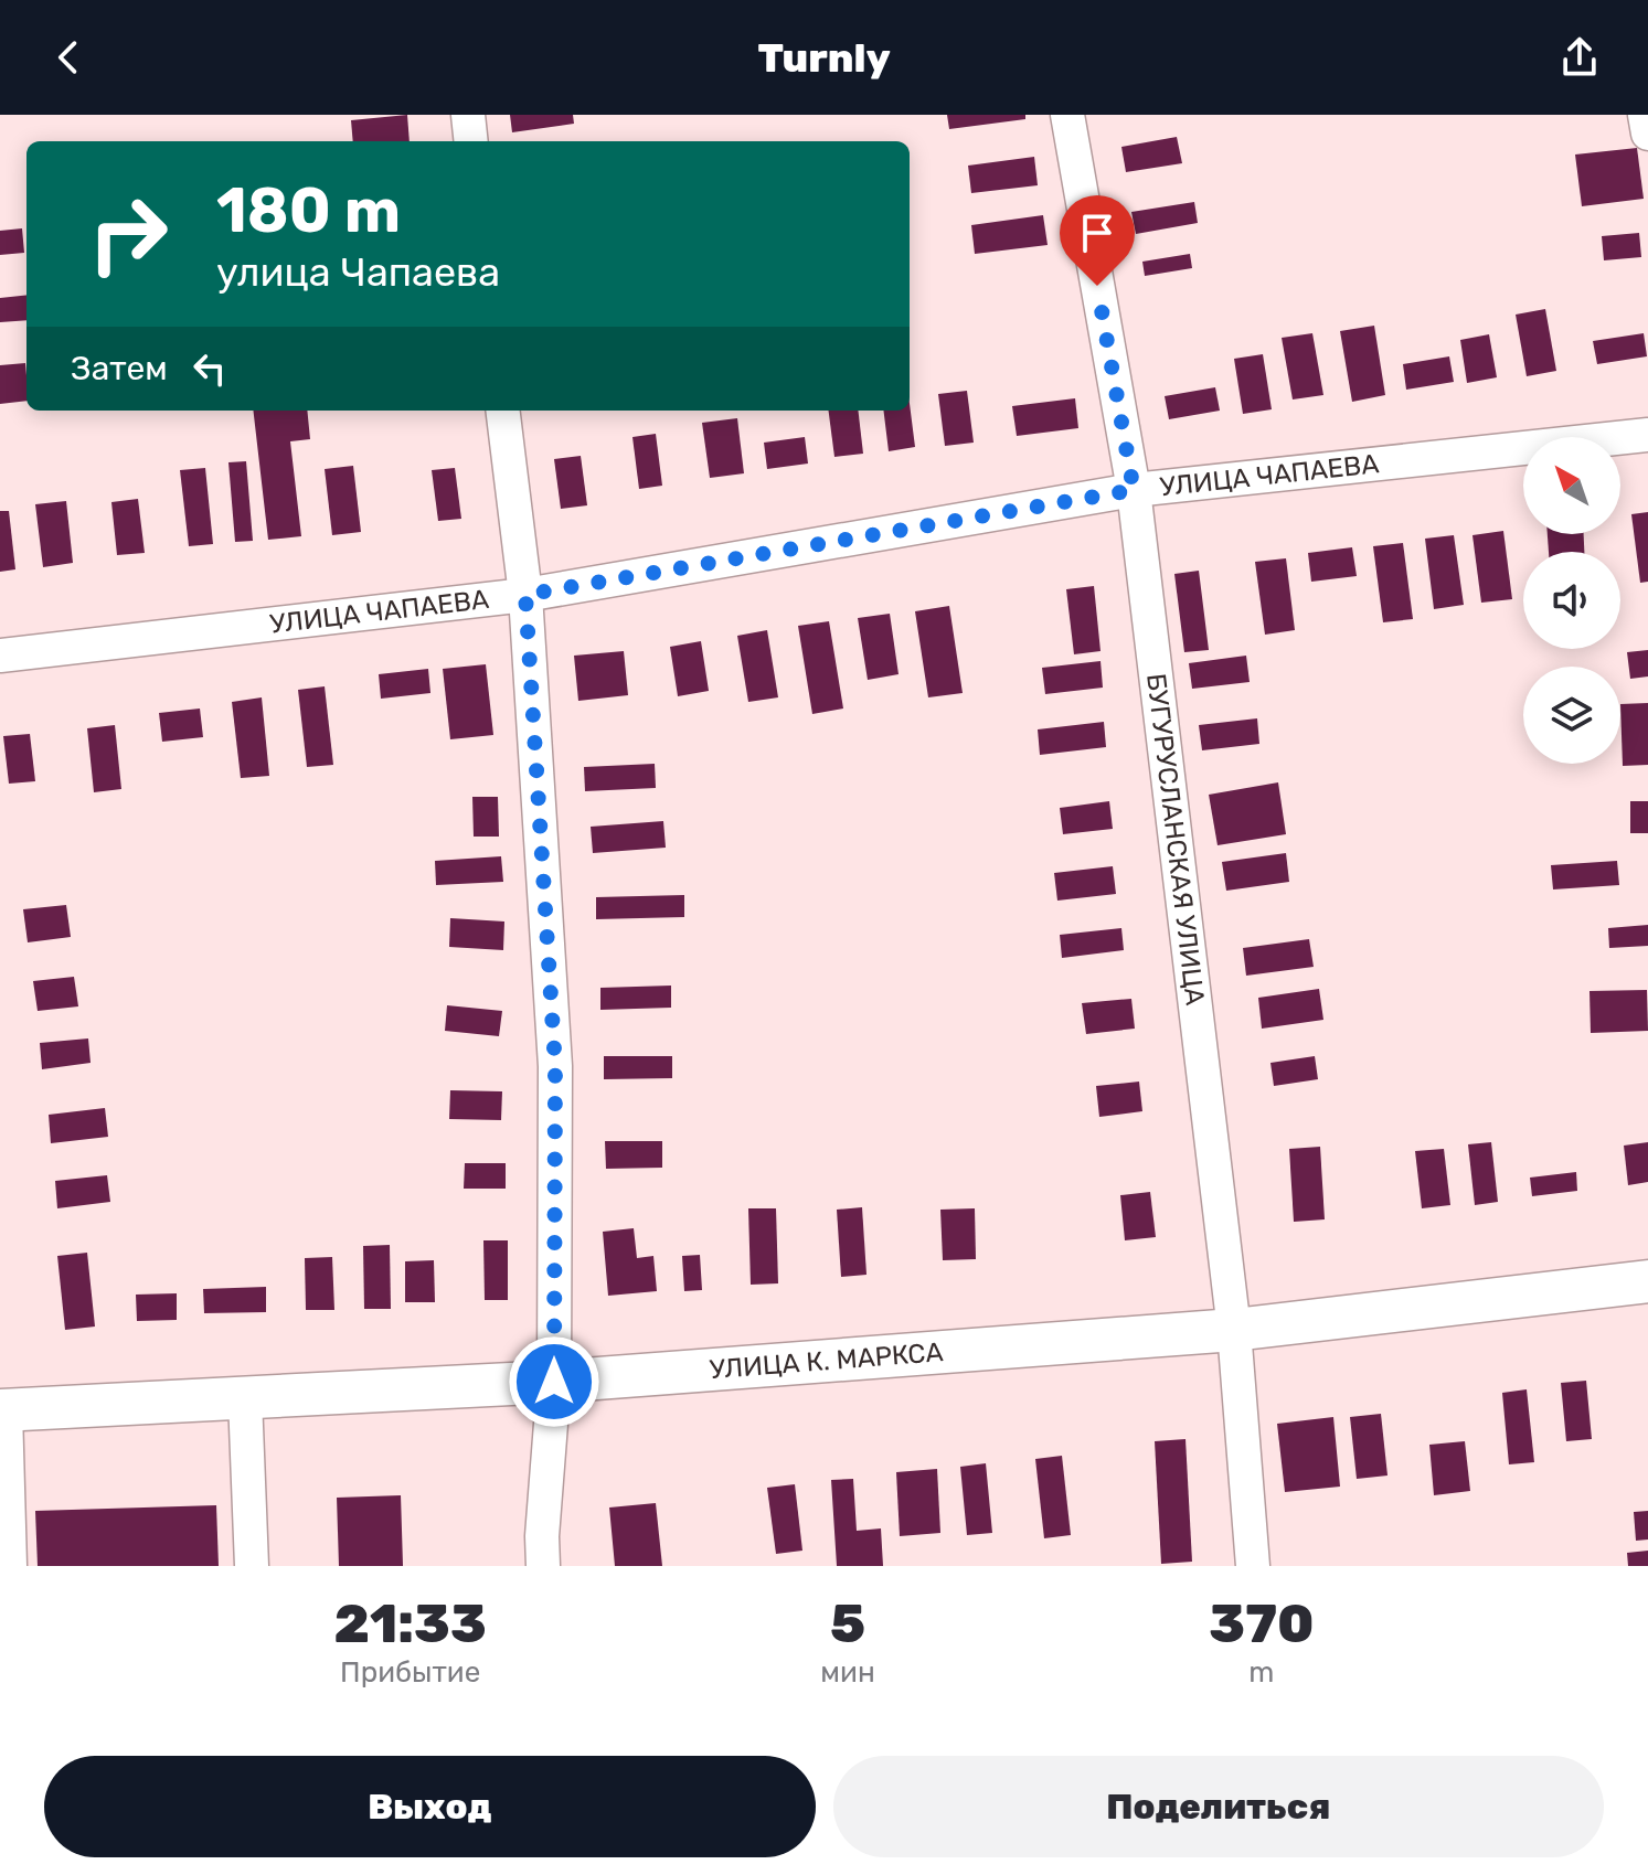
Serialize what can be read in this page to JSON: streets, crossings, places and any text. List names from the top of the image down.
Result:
{
  "streets": {
    "main road": ["УЛИЦА К. МАРКСА"],
    "street": ["УЛИЦА ЧАПАЕВА", "БУГУРУСЛАНСКАЯ УЛИЦА"]
  },
  "crossings": [
    ["УЛИЦА ЧАПАЕВА", "БУГУРУСЛАНСКАЯ УЛИЦА"],
    ["БУГУРУСЛАНСКАЯ УЛИЦА", "УЛИЦА К. МАРКСА"]
  ],
  "north": "top left",
  "page": {
    "header": "Turnly",
    "turn": ["180 m", "улица Чапаева"],
    "then": "Затем",
    "eta": [
      "21:33",
      "Прибытие",
      "5",
      "мин",
      "370",
      "m"
    ],
    "buttons": ["Выход", "Поделиться"]
  }
}
